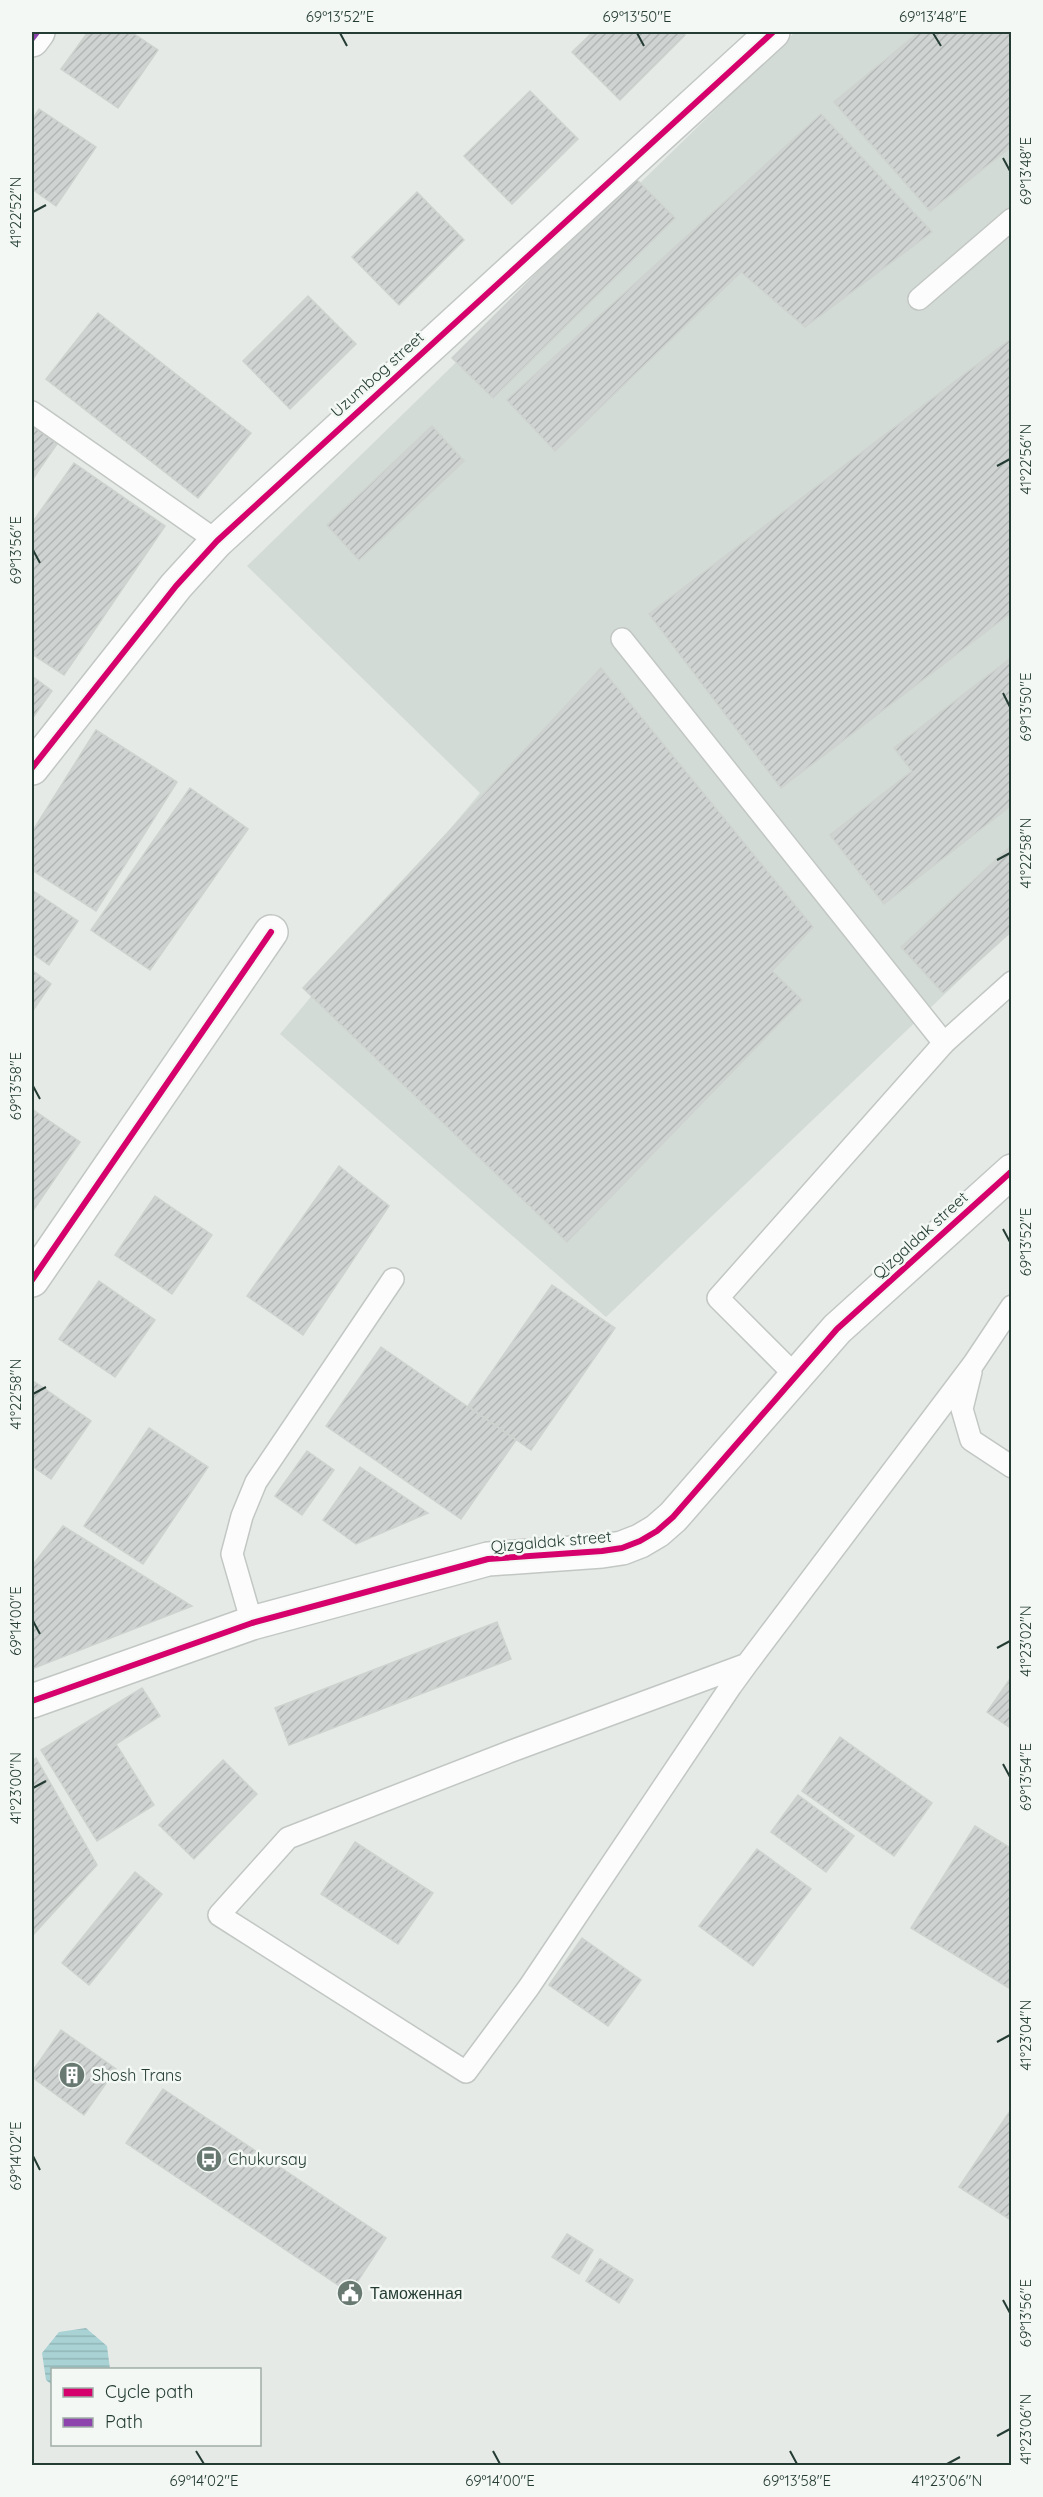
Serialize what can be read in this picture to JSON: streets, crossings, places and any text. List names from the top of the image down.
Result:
{
  "streets": {
    "street": ["Uzumbog street", "Qizgaldak street"]
  },
  "places": {
    "building": ["Shosh Trans"],
    "bus stop": ["Chukursay"],
    "public building": ["Таможенная"]
  },
  "legend": ["Cycle path", "Path"],
  "coordinates": [
    "69°13'52\"E",
    "69°13'50\"E",
    "69°13'48\"E",
    "41°22'52\"N",
    "41°22'56\"N",
    "69°13'56\"E",
    "41°22'58\"N",
    "69°13'58\"E",
    "69°14'00\"E",
    "41°23'02\"N",
    "69°13'54\"E",
    "41°23'00\"N",
    "41°23'04\"N",
    "69°14'02\"E",
    "41°23'06\"N"
  ]
}
